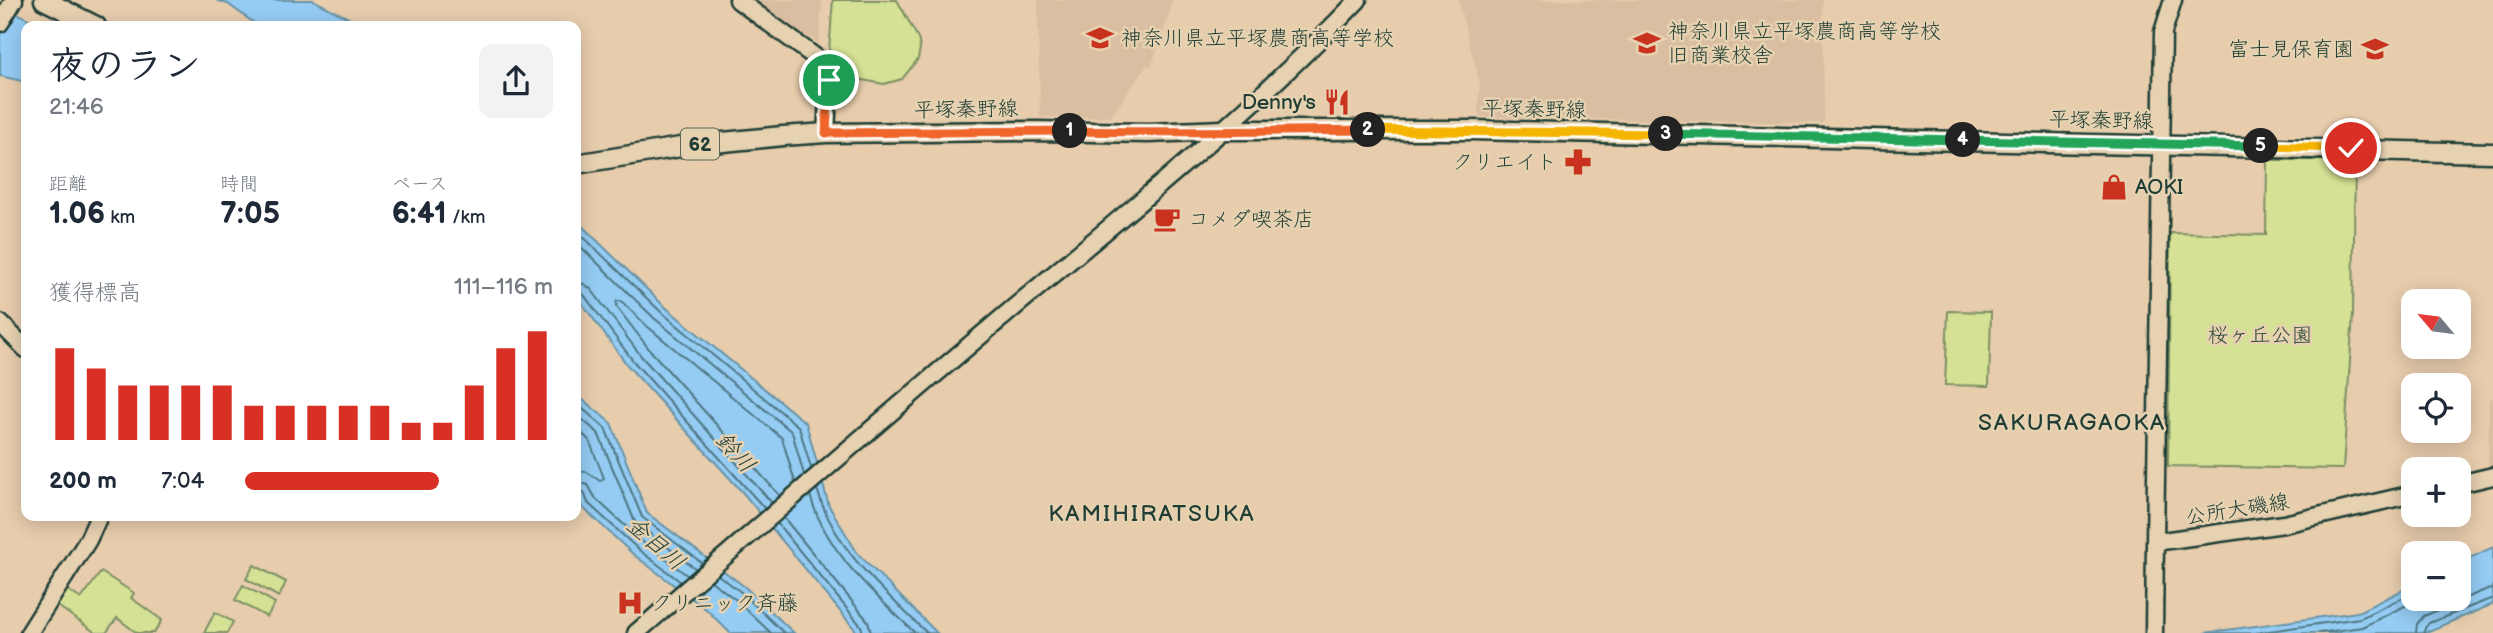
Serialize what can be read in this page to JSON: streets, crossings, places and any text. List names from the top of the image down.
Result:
{
  "streets": {
    "main road": ["平塚秦野線", "62"],
    "street": ["公所大磯線"]
  },
  "districts": ["SAKURAGAOKA", "KAMIHIRATSUKA"],
  "water": ["鈴川", "金目川"],
  "parks": ["桜ヶ丘公園"],
  "places": {
    "school or university": ["神奈川県立平塚農商高等学校", "神奈川県立平塚農商高等学校 旧商業校舎", "富士見保育園"],
    "restaurant": ["Denny's"],
    "pharmacy": ["クリエイト"],
    "shop": ["AOKI"],
    "cafe": ["コメダ喫茶店"],
    "hospital": ["クリニック斉藤"]
  },
  "north": "top left",
  "page": {
    "heading": ["夜のラン", "21:46"],
    "pins": [
      "2",
      "1",
      "3",
      "4",
      "5"
    ],
    "stats": [
      ["距離", "1.06 km"],
      ["時間", "7:05"],
      ["ペース", "6:41 /km"]
    ],
    "chart": ["獲得標高", "111–116 m"],
    "map_buttons": ["+", "−"],
    "list": [
      {
        "name": "200 m",
        "note": "7:04"
      }
    ]
  }
}
